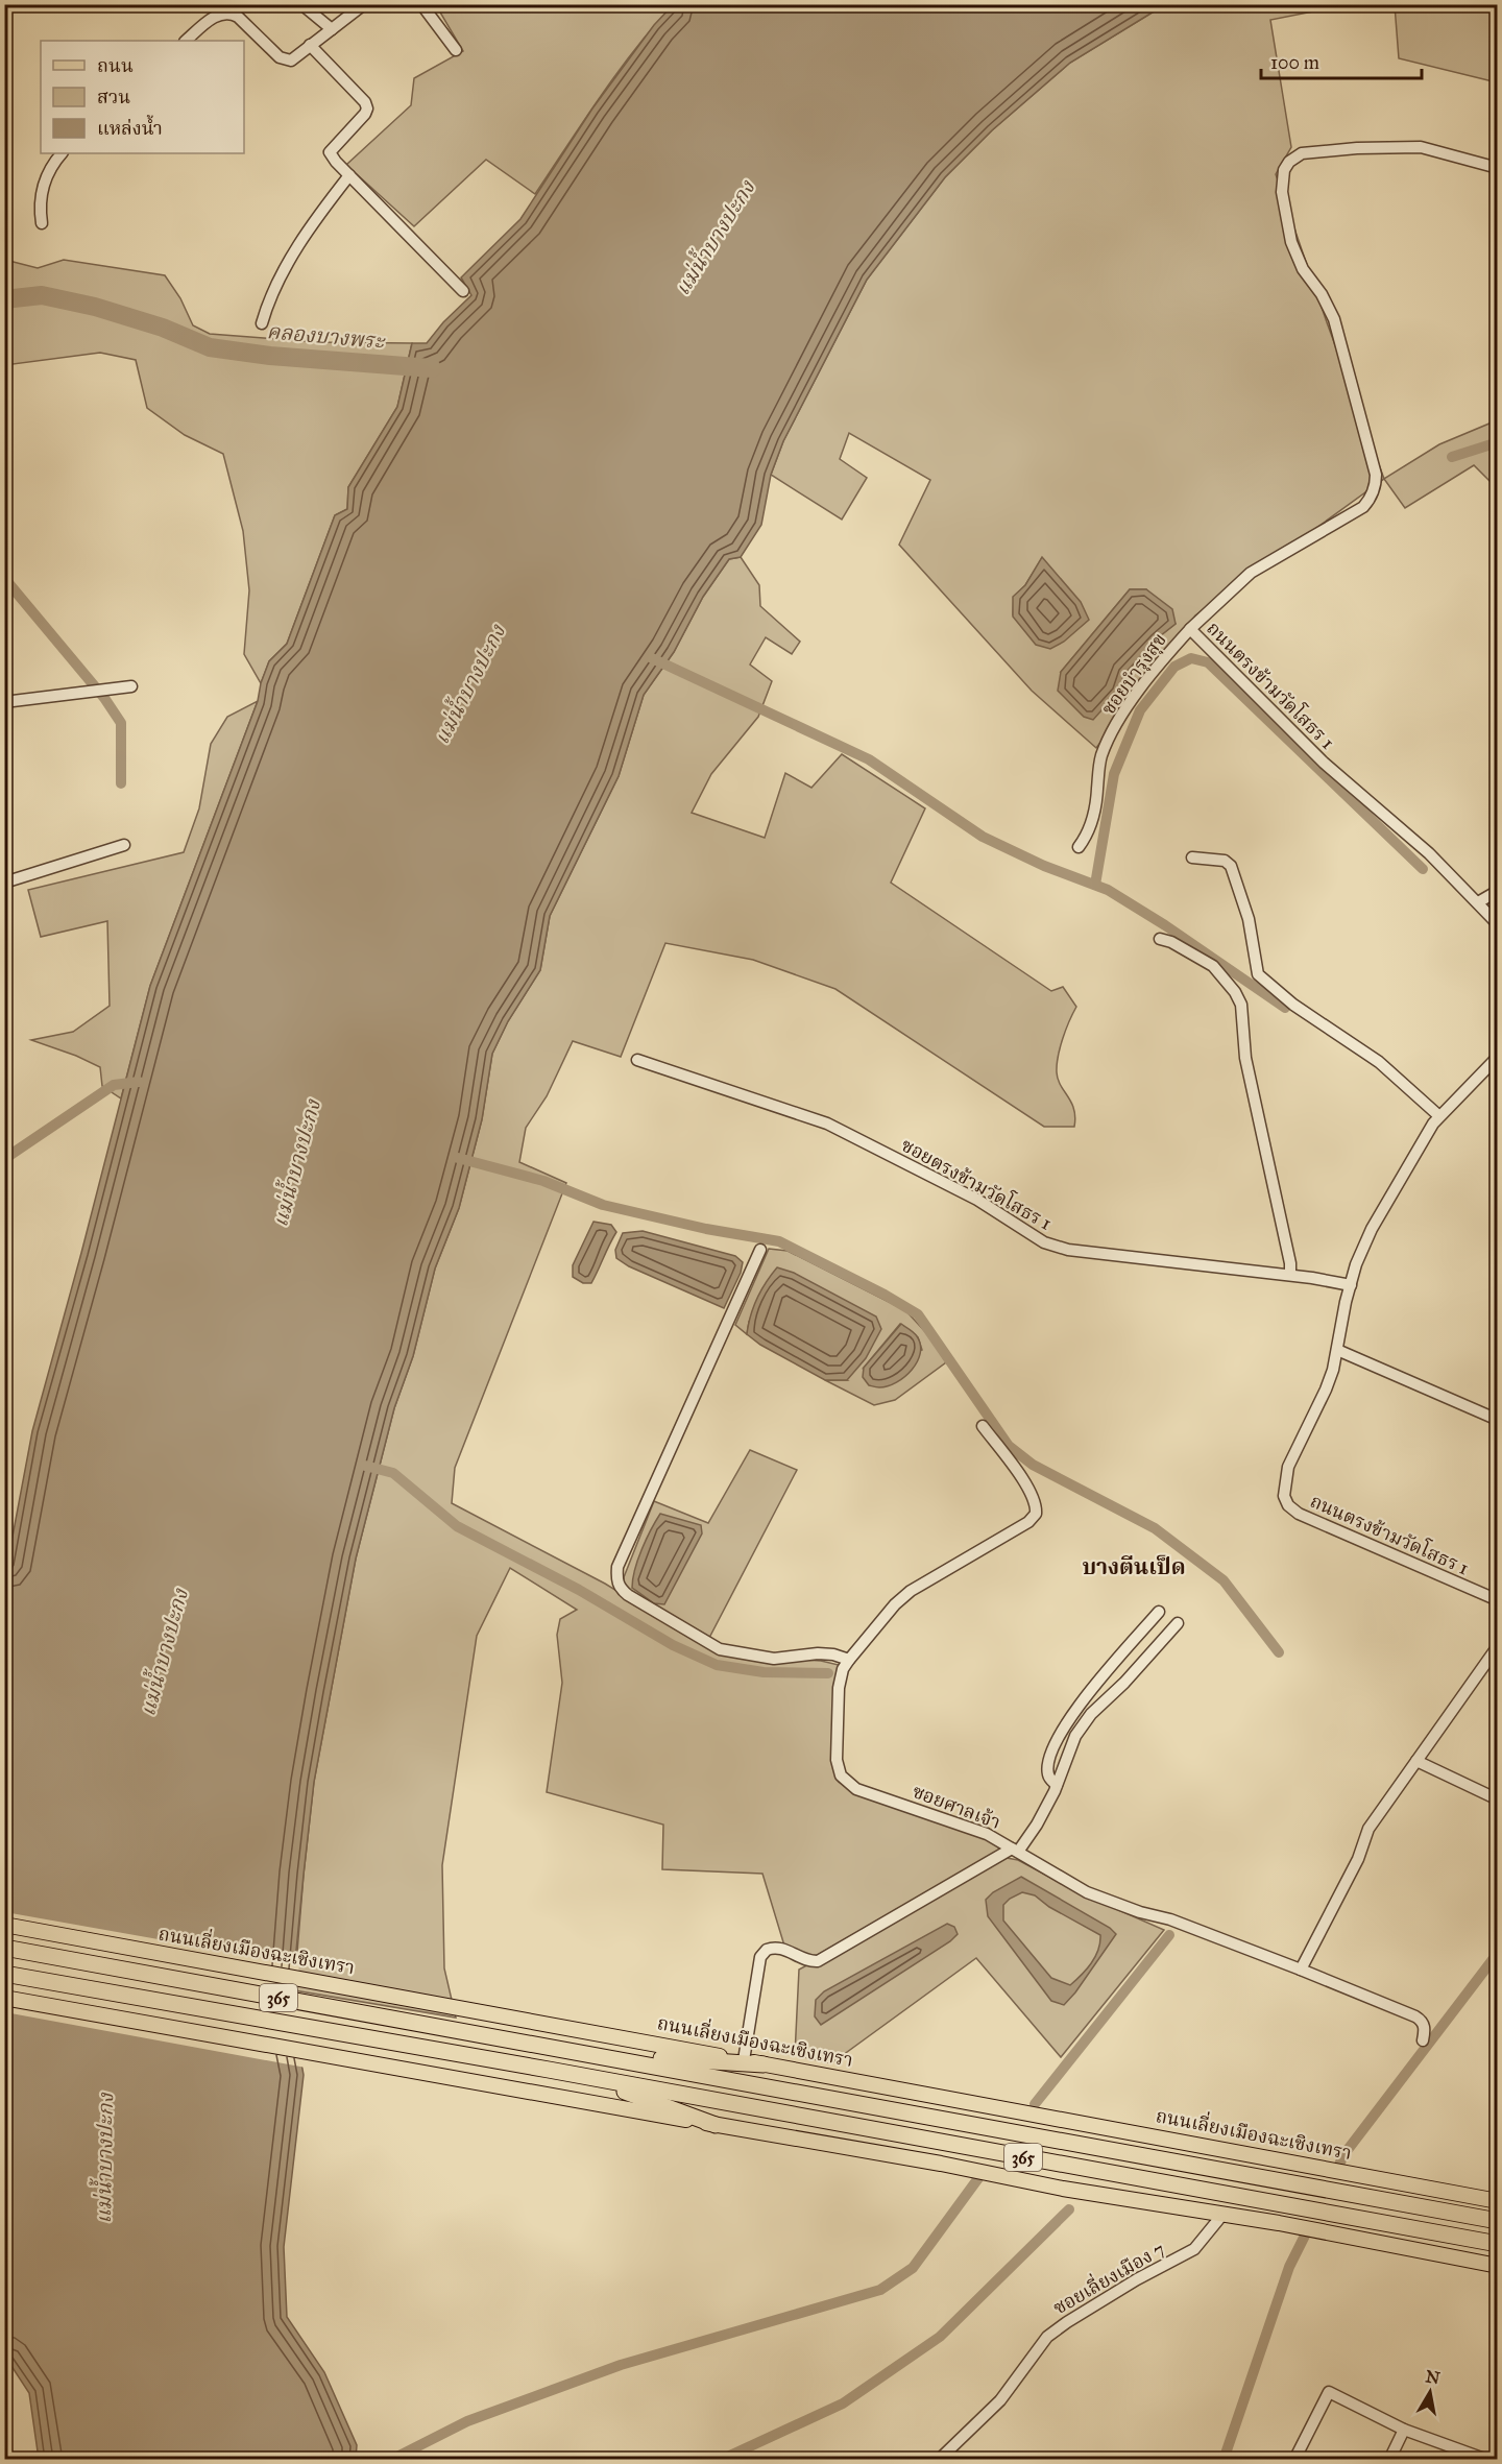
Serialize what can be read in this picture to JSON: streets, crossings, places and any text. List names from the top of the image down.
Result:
{
  "streets": {
    "highway": ["365"],
    "main road": ["ถนนเลี่ยงเมืองฉะเชิงเทรา"],
    "street": [
      "ซอยบำรุงสุข",
      "ถนนตรงข้ามวัดโสธร 1",
      "ซอยตรงข้ามวัดโสธร 1",
      "ซอยศาลเจ้า",
      "ซอยเลี่ยงเมือง 7"
    ]
  },
  "crossings": [
    ["ซอยบำรุงสุข", "ถนนตรงข้ามวัดโสธร 1"],
    ["ถนนตรงข้ามวัดโสธร 1", "ซอยตรงข้ามวัดโสธร 1"],
    ["365", "ซอยเลี่ยงเมือง 7"]
  ],
  "districts": ["บางตีนเป็ด"],
  "water": ["แม่น้ำบางปะกง", "คลองบางพระ"],
  "legend": ["ถนน", "สวน", "แหล่งน้ำ"],
  "scale_bar": "100 m",
  "north": "top"
}
